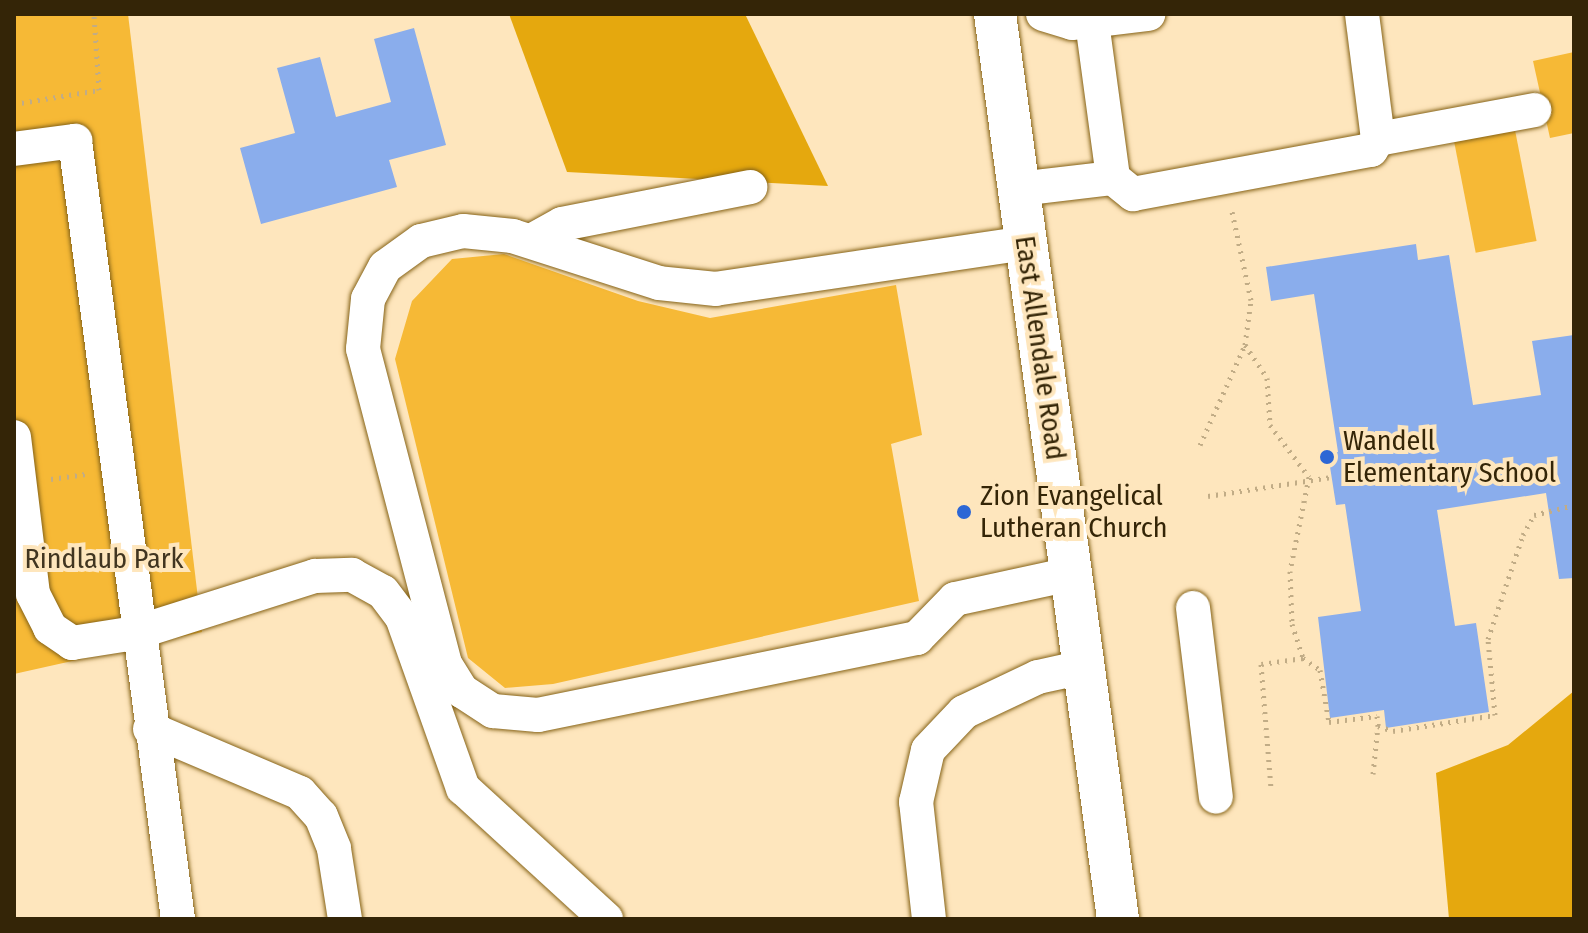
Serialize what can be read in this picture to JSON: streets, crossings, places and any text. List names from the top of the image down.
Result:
{
  "streets": {
    "main road": ["East Allendale Road"]
  },
  "parks": ["Rindlaub Park"],
  "places": ["Wandell Elementary School", "Zion Evangelical Lutheran Church"]
}
